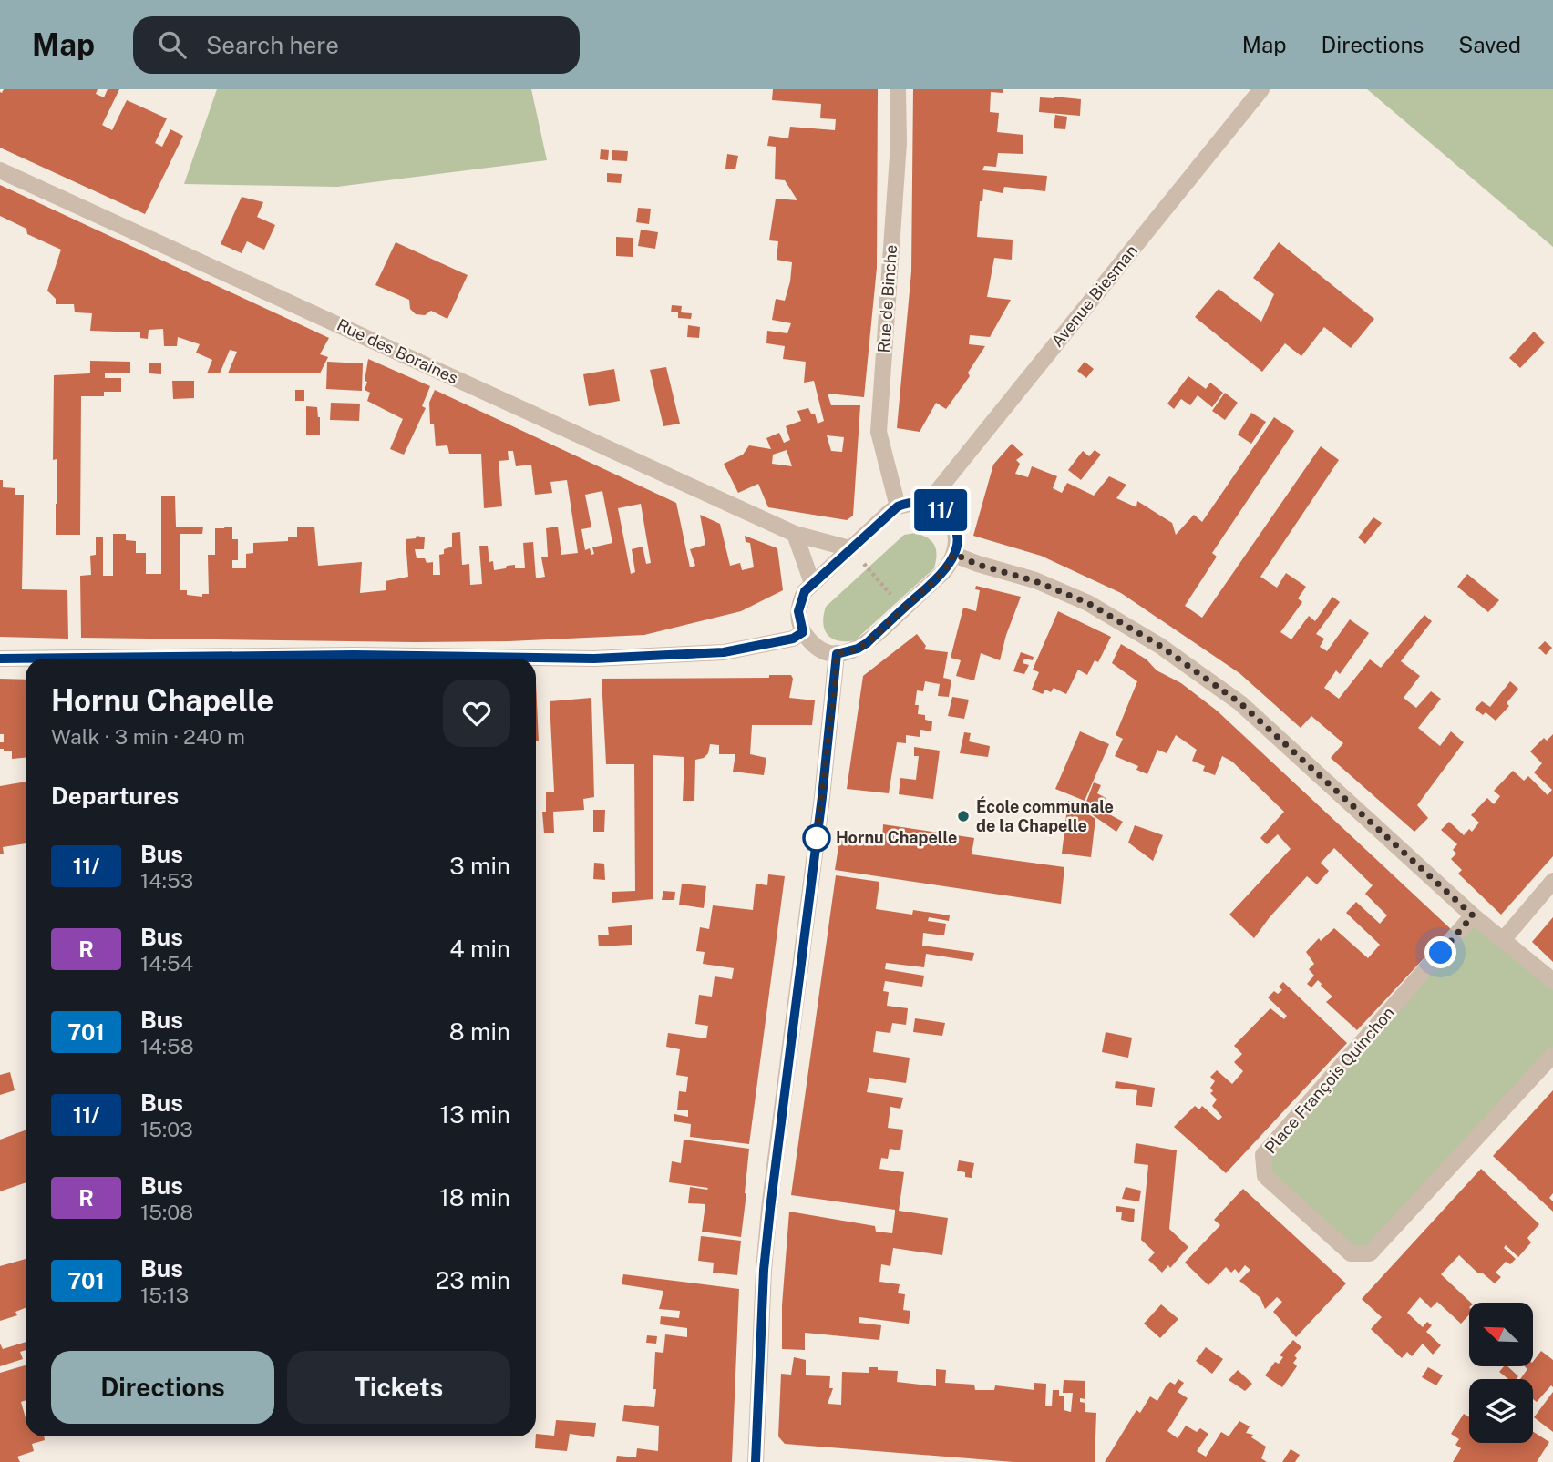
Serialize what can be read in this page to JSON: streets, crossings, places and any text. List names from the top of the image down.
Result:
{
  "streets": {
    "street": [
      "Avenue Biesman",
      "Rue de Binche",
      "Rue des Boraines",
      "Place François Quinchon"
    ]
  },
  "crossings": [
    ["Avenue Biesman", "Rue de Binche"]
  ],
  "places": ["École communale de la Chapelle", "Hornu Chapelle"],
  "lines": ["bus line 11/"],
  "north": "top left",
  "page": {
    "header": "Map",
    "search": "Search here",
    "nav": ["Map", "Directions", "Saved"],
    "on_map": "11/",
    "heading": [
      ["Hornu Chapelle", "Walk · 3 min · 240 m"],
      "Departures"
    ],
    "list": [
      {
        "mark": "11/",
        "name": "Bus",
        "note": "14:53",
        "value": "3 min"
      },
      {
        "mark": "R",
        "name": "Bus",
        "note": "14:54",
        "value": "4 min"
      },
      {
        "mark": "701",
        "name": "Bus",
        "note": "14:58",
        "value": "8 min"
      },
      {
        "mark": "11/",
        "name": "Bus",
        "note": "15:03",
        "value": "13 min"
      },
      {
        "mark": "R",
        "name": "Bus",
        "note": "15:08",
        "value": "18 min"
      },
      {
        "mark": "701",
        "name": "Bus",
        "note": "15:13",
        "value": "23 min"
      }
    ],
    "buttons": ["Directions", "Tickets"]
  }
}
